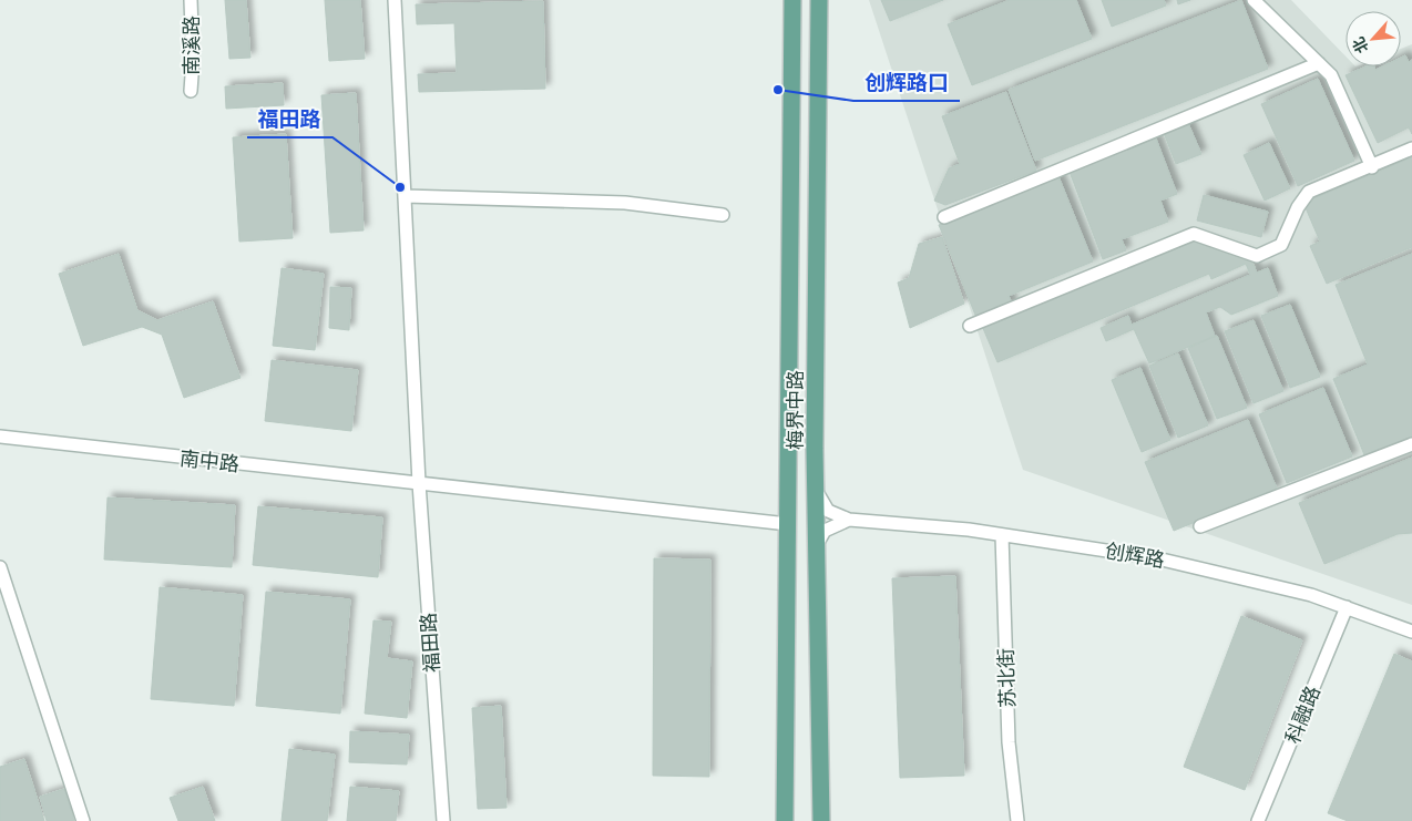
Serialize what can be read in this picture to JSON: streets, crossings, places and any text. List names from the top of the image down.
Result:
{
  "streets": {
    "main road": ["梅界中路"],
    "street": [
      "南溪路",
      "南中路",
      "创辉路",
      "福田路",
      "苏北街",
      "科融路"
    ]
  },
  "crossings": [
    ["梅界中路", "南中路"],
    ["南中路", "福田路"],
    ["创辉路", "苏北街"],
    ["创辉路", "科融路"]
  ],
  "places": ["创辉路口", "福田路"],
  "north": "bottom left"
}
